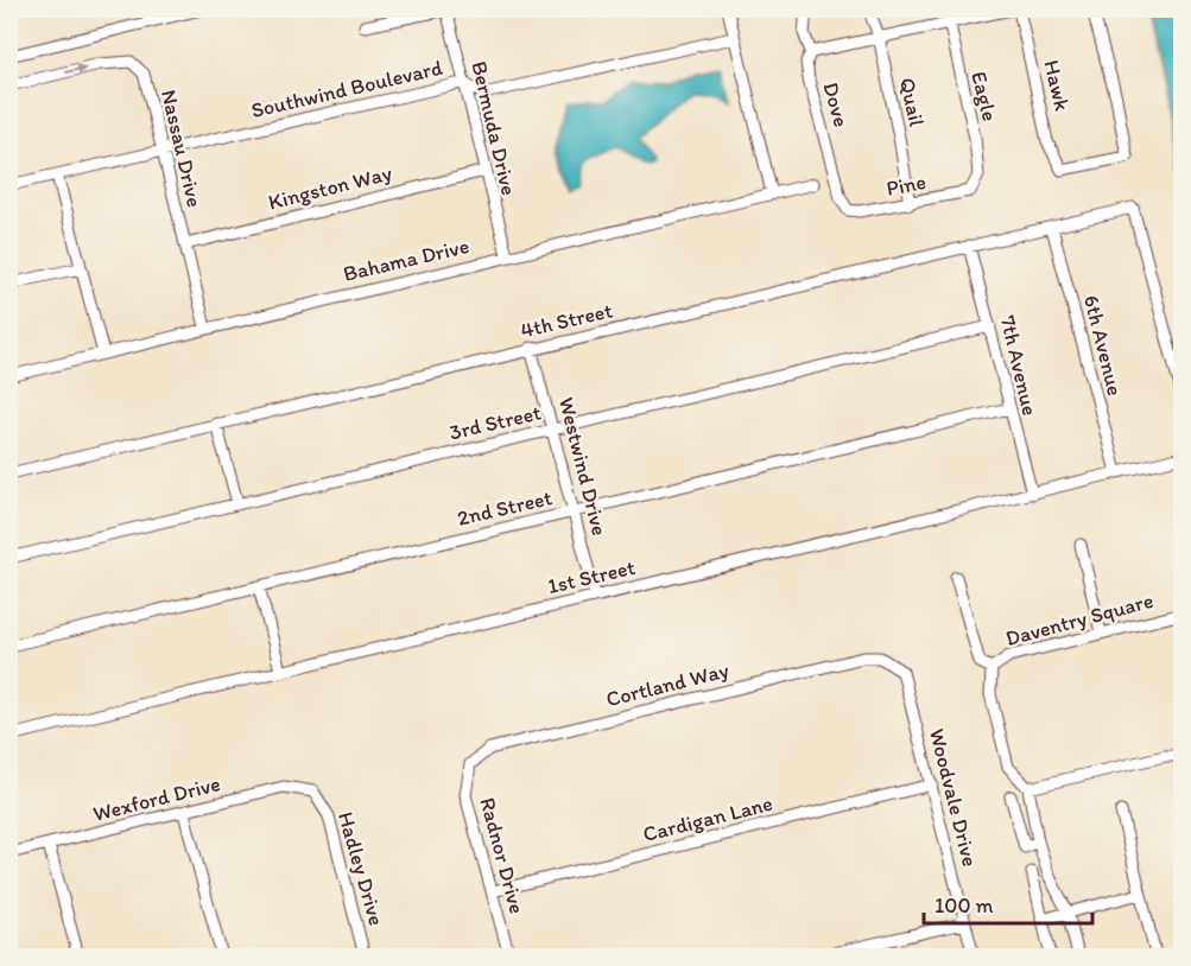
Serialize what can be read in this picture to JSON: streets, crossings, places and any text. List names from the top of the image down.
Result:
{
  "streets": {
    "street": [
      "Hawk",
      "Southwind Boulevard",
      "Eagle",
      "Quail",
      "Dove",
      "Bermuda Drive",
      "Nassau Drive",
      "Pine",
      "Kingston Way",
      "Bahama Drive",
      "4th Street",
      "6th Avenue",
      "7th Avenue",
      "3rd Street",
      "Westwind Drive",
      "2nd Street",
      "1st Street",
      "Daventry Square",
      "Cortland Way",
      "Woodvale Drive",
      "Wexford Drive",
      "Cardigan Lane",
      "Radnor Drive",
      "Hadley Drive"
    ]
  },
  "crossings": [
    ["Southwind Boulevard", "Bermuda Drive"],
    ["Southwind Boulevard", "Nassau Drive"],
    ["Eagle", "Pine"],
    ["Quail", "Pine"],
    ["Dove", "Pine"],
    ["Bermuda Drive", "Kingston Way"],
    ["Bermuda Drive", "Bahama Drive"],
    ["Nassau Drive", "Kingston Way"],
    ["Nassau Drive", "Bahama Drive"],
    ["4th Street", "6th Avenue"],
    ["4th Street", "7th Avenue"],
    ["4th Street", "Westwind Drive"],
    ["6th Avenue", "1st Street"],
    ["7th Avenue", "3rd Street"],
    ["7th Avenue", "2nd Street"],
    ["7th Avenue", "1st Street"],
    ["3rd Street", "Westwind Drive"],
    ["Westwind Drive", "2nd Street"],
    ["Westwind Drive", "1st Street"],
    ["Cortland Way", "Woodvale Drive"],
    ["Cortland Way", "Radnor Drive"],
    ["Woodvale Drive", "Cardigan Lane"],
    ["Wexford Drive", "Hadley Drive"],
    ["Cardigan Lane", "Radnor Drive"]
  ],
  "scale_bar": "100 m"
}
